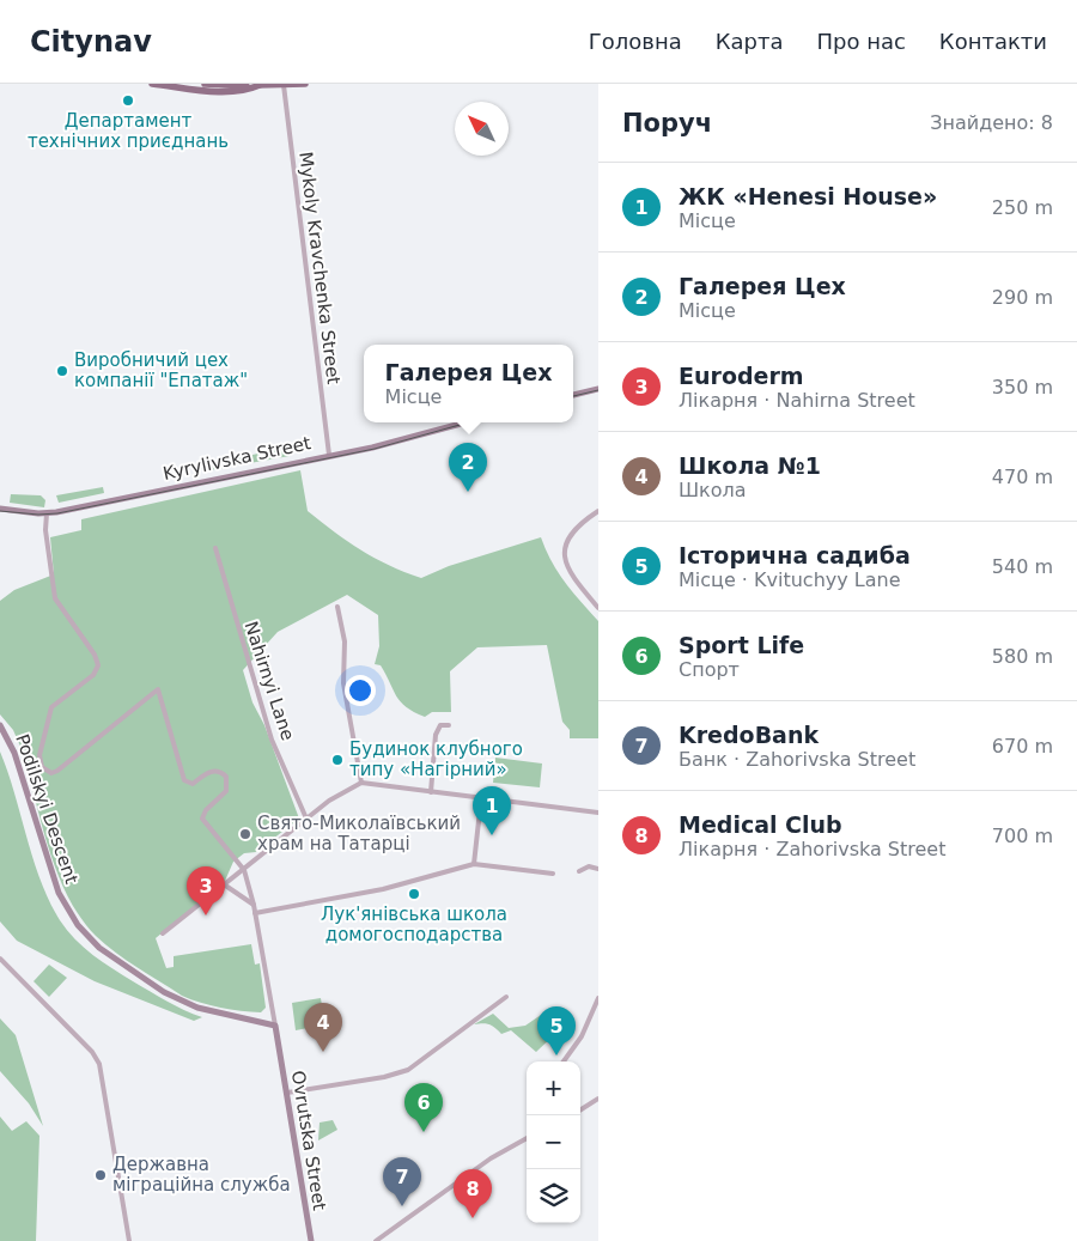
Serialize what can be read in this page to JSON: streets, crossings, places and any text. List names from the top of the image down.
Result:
{
  "streets": {
    "street": [
      "Mykoly Kravchenka Street",
      "Kyrylivska Street",
      "Nahirnyi Lane",
      "Podilskyi Descent",
      "Ovrutska Street"
    ]
  },
  "crossings": [
    ["Mykoly Kravchenka Street", "Kyrylivska Street"],
    ["Podilskyi Descent", "Ovrutska Street"]
  ],
  "places": [
    "Департамент технічних приєднань",
    "Виробничий цех компанії \"Епатаж\"",
    "Будинок клубного типу «Нагірний»",
    "Свято-Миколаївський храм на Татарці",
    "Лук'янівська школа домогосподарства",
    "Державна міграційна служба"
  ],
  "north": "top left",
  "page": {
    "header": "Citynav",
    "nav": [
      "Головна",
      "Карта",
      "Про нас",
      "Контакти"
    ],
    "heading": ["Поруч", "Знайдено: 8"],
    "list": [
      {
        "mark": "1",
        "name": "ЖК «Henesi House»",
        "note": "Місце",
        "value": "250 m"
      },
      {
        "mark": "2",
        "name": "Галерея Цех",
        "note": "Місце",
        "value": "290 m"
      },
      {
        "mark": "3",
        "name": "Euroderm",
        "note": "Лікарня · Nahirna Street",
        "value": "350 m"
      },
      {
        "mark": "4",
        "name": "Школа №1",
        "note": "Школа",
        "value": "470 m"
      },
      {
        "mark": "5",
        "name": "Історична садиба",
        "note": "Місце · Kvituchyy Lane",
        "value": "540 m"
      },
      {
        "mark": "6",
        "name": "Sport Life",
        "note": "Спорт",
        "value": "580 m"
      },
      {
        "mark": "7",
        "name": "KredoBank",
        "note": "Банк · Zahorivska Street",
        "value": "670 m"
      },
      {
        "mark": "8",
        "name": "Medical Club",
        "note": "Лікарня · Zahorivska Street",
        "value": "700 m"
      }
    ],
    "popup": ["Галерея Цех", "Місце"],
    "pins": [
      "2",
      "1",
      "3",
      "4",
      "5",
      "6",
      "7",
      "8"
    ],
    "map_buttons": ["+", "−"]
  }
}
